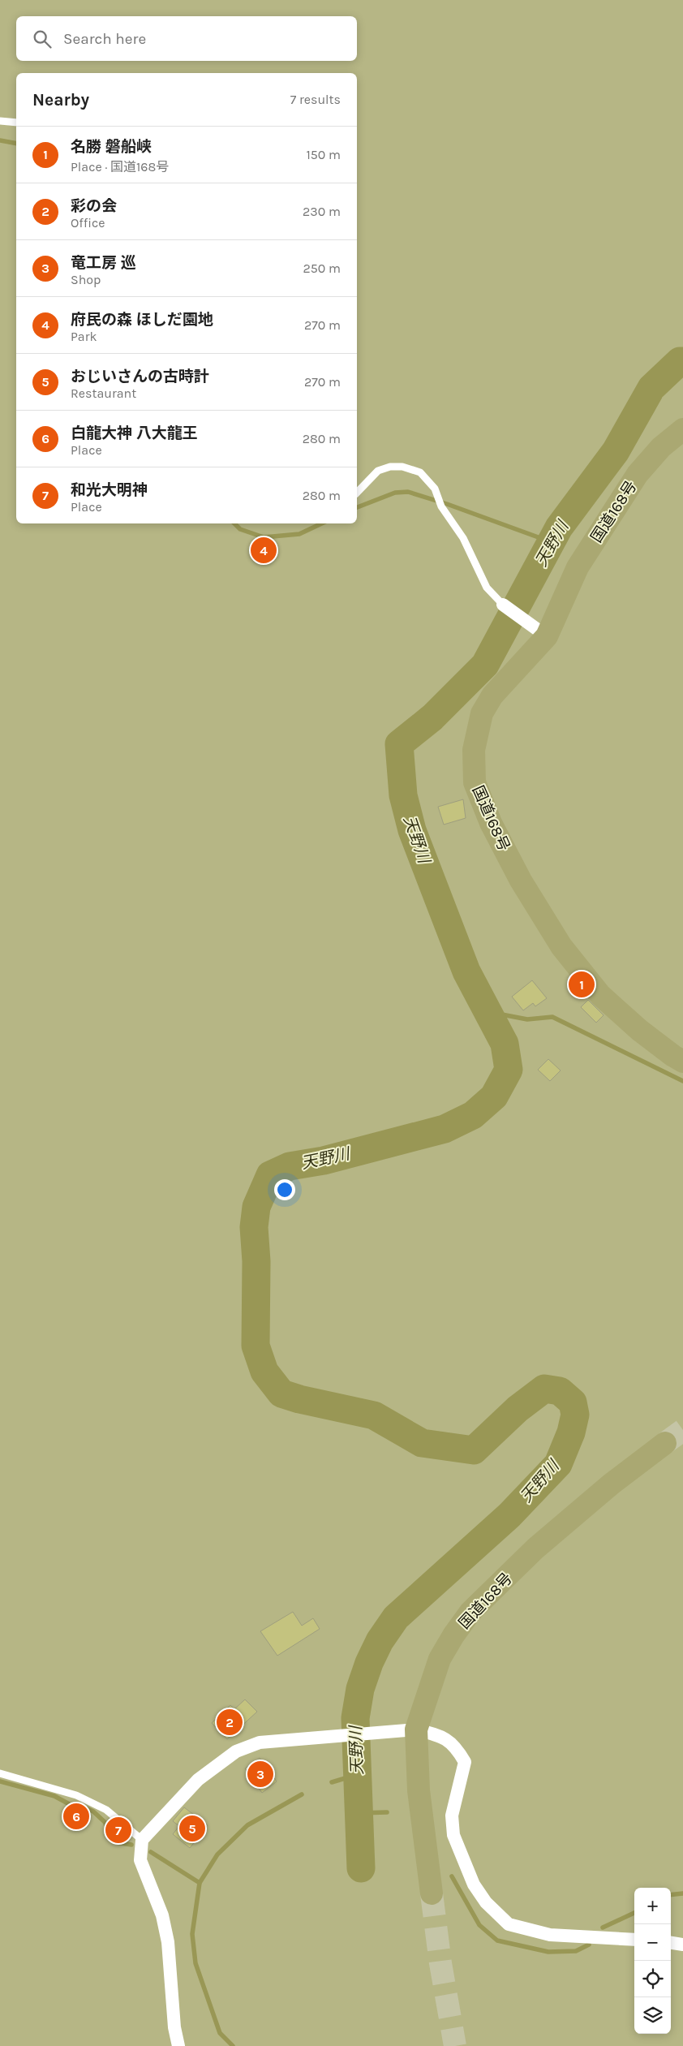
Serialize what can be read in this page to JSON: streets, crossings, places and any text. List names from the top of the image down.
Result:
{
  "streets": {
    "highway": ["国道168号"]
  },
  "water": ["天野川"],
  "page": {
    "search": "Search here",
    "heading": ["Nearby", "7 results"],
    "list": [
      {
        "mark": "1",
        "name": "名勝 磐船峡",
        "note": "Place · 国道168号",
        "value": "150 m"
      },
      {
        "mark": "2",
        "name": "彩の会",
        "note": "Office",
        "value": "230 m"
      },
      {
        "mark": "3",
        "name": "竜工房 巡",
        "note": "Shop",
        "value": "250 m"
      },
      {
        "mark": "4",
        "name": "府民の森 ほしだ園地",
        "note": "Park",
        "value": "270 m"
      },
      {
        "mark": "5",
        "name": "おじいさんの古時計",
        "note": "Restaurant",
        "value": "270 m"
      },
      {
        "mark": "6",
        "name": "白龍大神 八大龍王",
        "note": "Place",
        "value": "280 m"
      },
      {
        "mark": "7",
        "name": "和光大明神",
        "note": "Place",
        "value": "280 m"
      }
    ],
    "pins": [
      "4",
      "1",
      "2",
      "3",
      "6",
      "5",
      "7"
    ],
    "map_buttons": ["+", "−"]
  }
}
